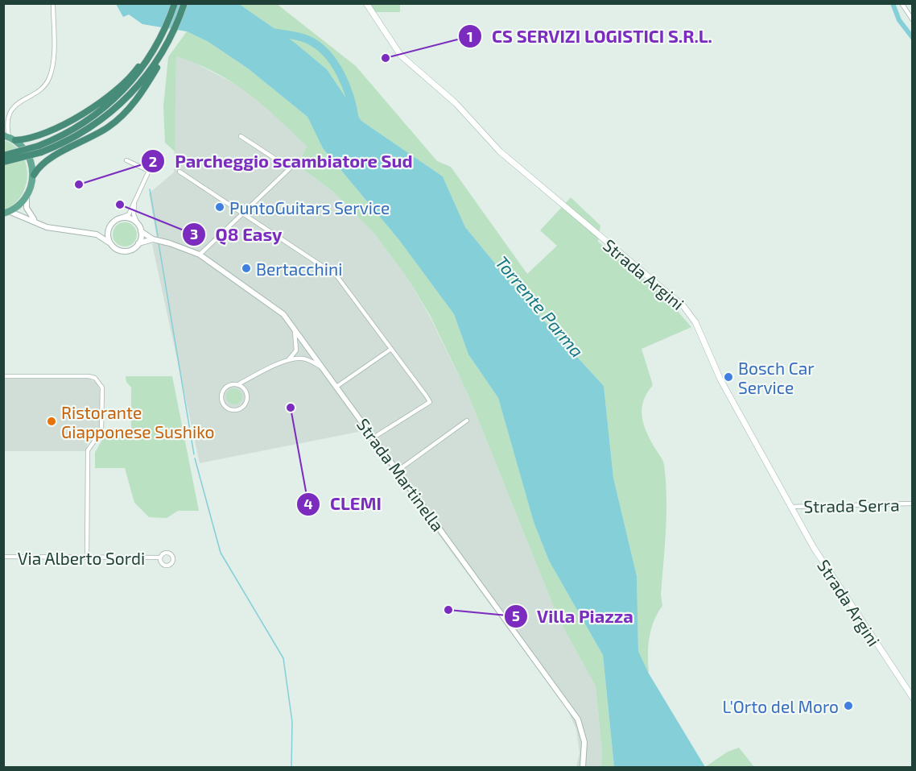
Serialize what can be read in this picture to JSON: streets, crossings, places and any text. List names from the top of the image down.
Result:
{
  "streets": {
    "main road": ["Strada Argini"],
    "street": ["Strada Martinella", "Strada Serra", "Via Alberto Sordi"]
  },
  "crossings": [
    ["Strada Argini", "Strada Serra"]
  ],
  "water": ["Torrente Parma"],
  "places": [
    "CS SERVIZI LOGISTICI S.R.L.",
    "Parcheggio scambiatore Sud",
    "Q8 Easy",
    "PuntoGuitars Service",
    "Bertacchini",
    "Bosch Car Service",
    "CLEMI",
    "Ristorante Giapponese Sushiko",
    "Villa Piazza",
    "L'Orto del Moro"
  ]
}
